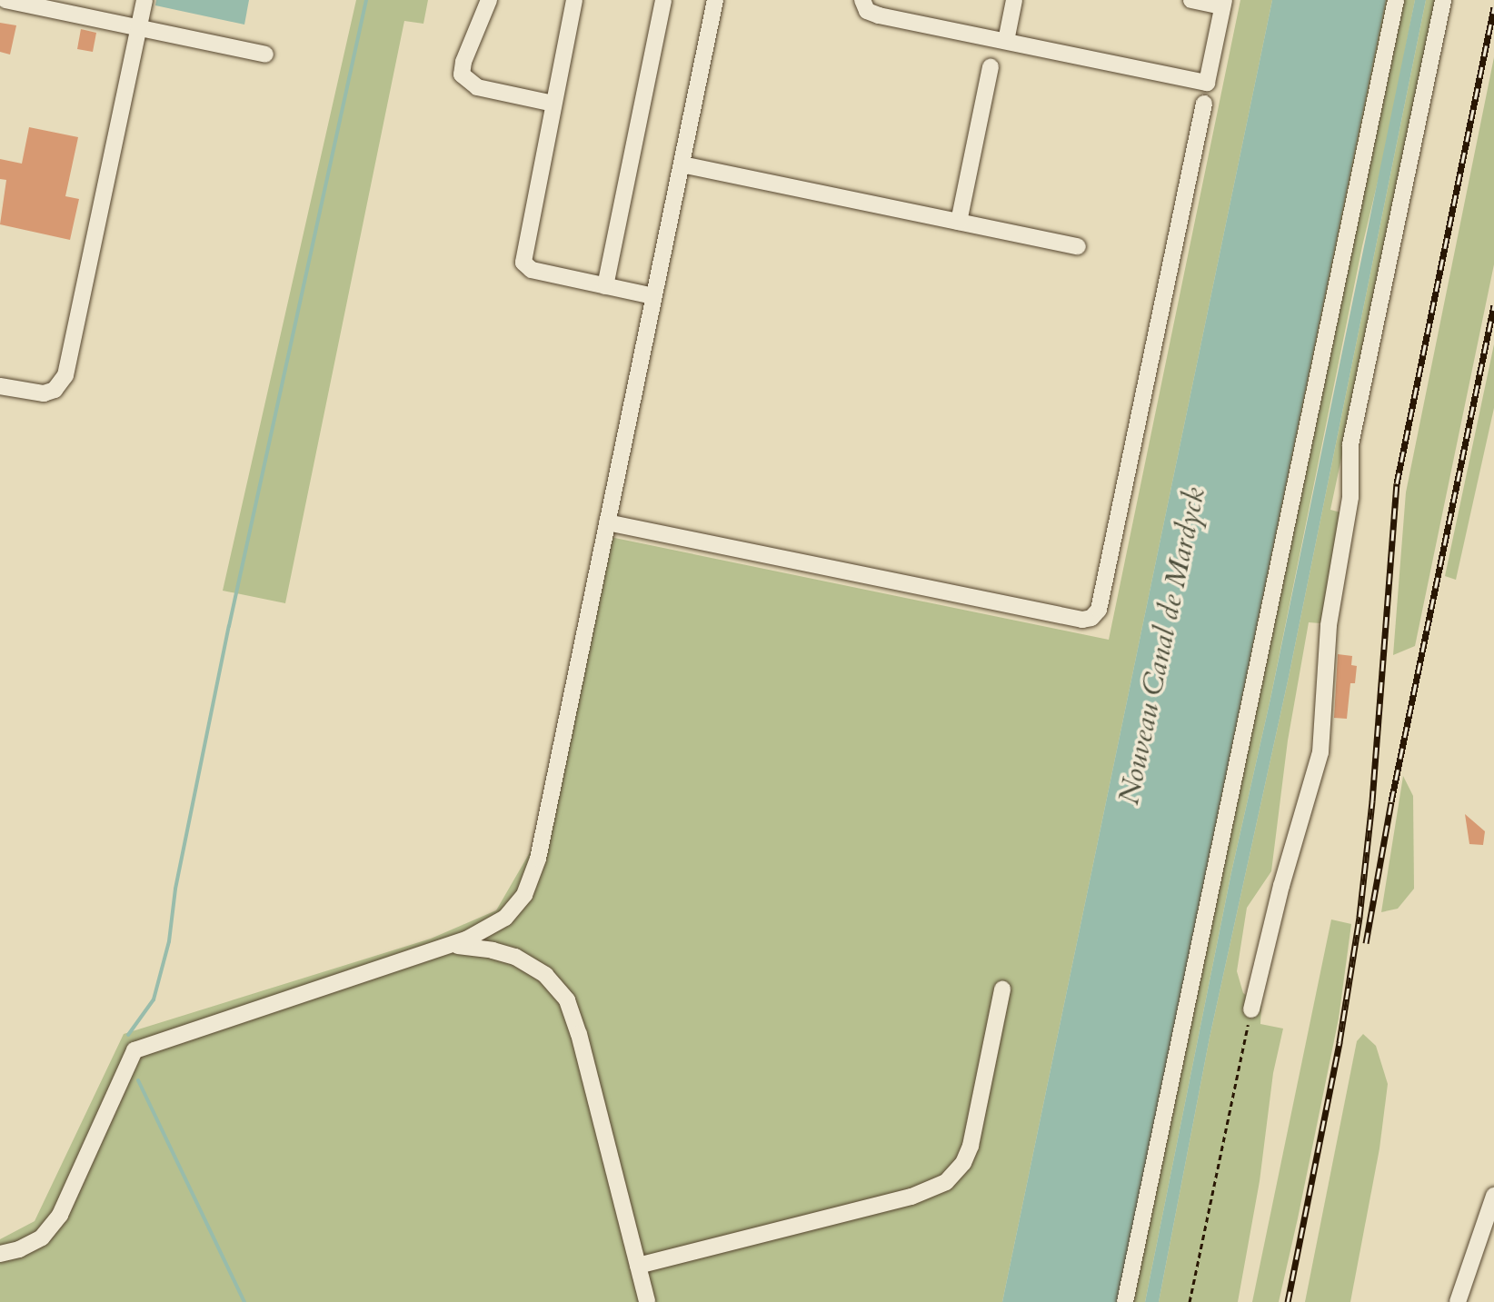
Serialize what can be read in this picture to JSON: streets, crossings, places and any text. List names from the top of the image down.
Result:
{
  "water": ["Nouveau Canal de Mardyck"]
}
